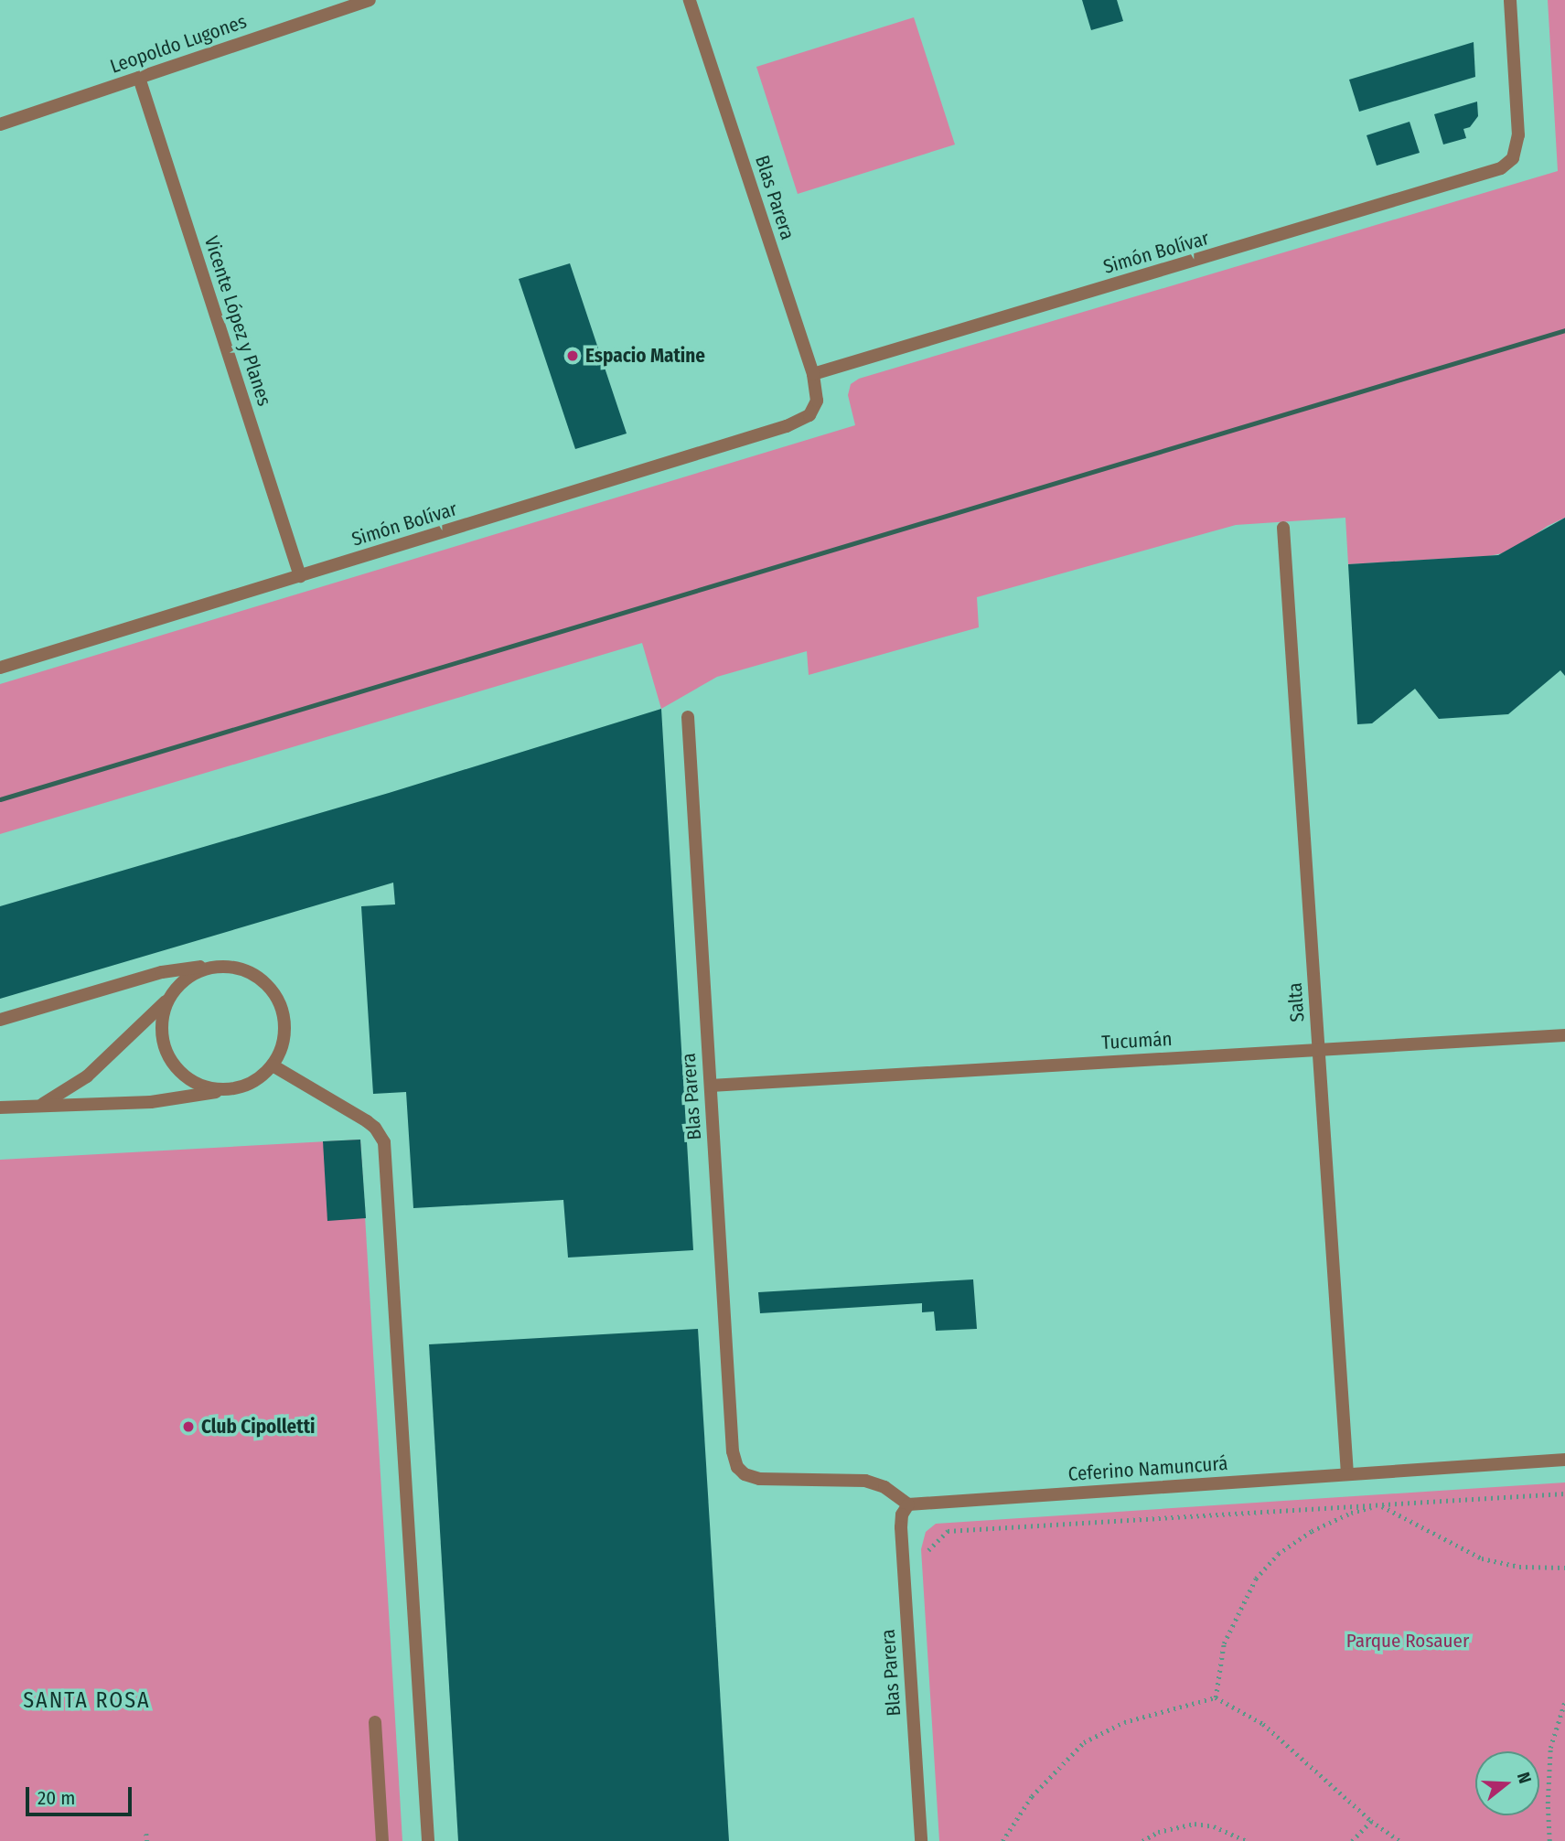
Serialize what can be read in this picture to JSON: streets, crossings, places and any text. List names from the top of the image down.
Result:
{
  "streets": {
    "street": [
      "Leopoldo Lugones",
      "Blas Parera",
      "Simón Bolívar",
      "Vicente López y Planes",
      "Salta",
      "Tucumán",
      "Ceferino Namuncurá"
    ]
  },
  "crossings": [
    ["Leopoldo Lugones", "Vicente López y Planes"],
    ["Blas Parera", "Simón Bolívar"],
    ["Blas Parera", "Tucumán"],
    ["Blas Parera", "Ceferino Namuncurá"],
    ["Simón Bolívar", "Vicente López y Planes"],
    ["Salta", "Tucumán"],
    ["Salta", "Ceferino Namuncurá"]
  ],
  "districts": ["SANTA ROSA"],
  "parks": ["Parque Rosauer"],
  "places": ["Espacio Matine", "Club Cipolletti"],
  "scale_bar": "20 m",
  "north": "right"
}
